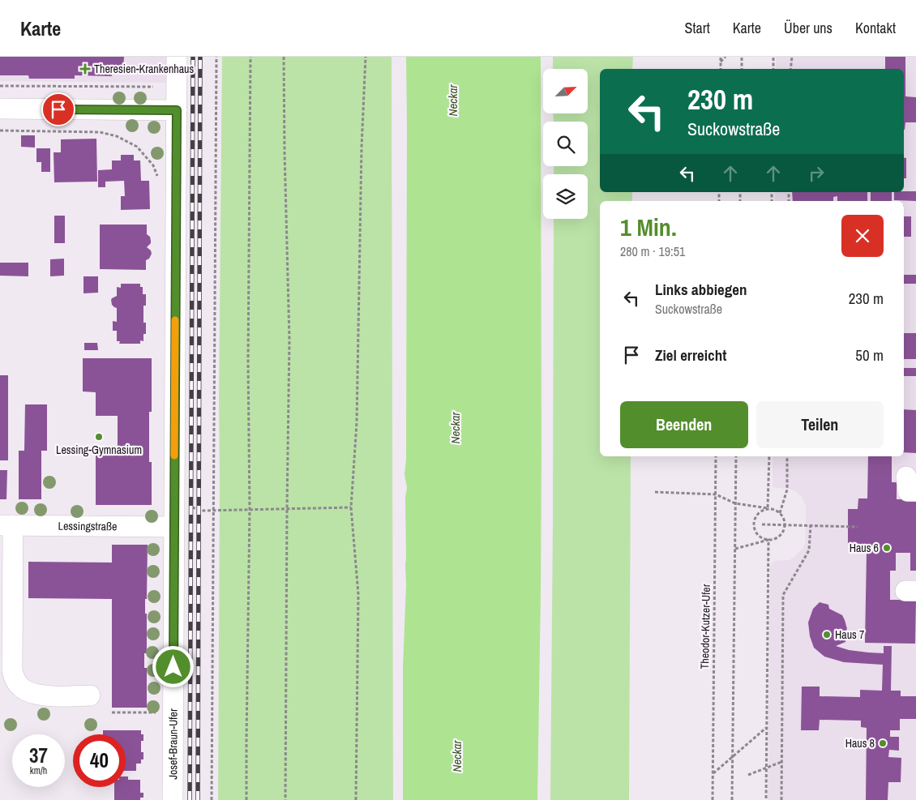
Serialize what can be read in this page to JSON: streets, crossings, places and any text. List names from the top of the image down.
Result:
{
  "streets": {
    "street": ["Lessingstraße", "Josef-Braun-Ufer"],
    "path": ["Theodor-Kutzer-Ufer"]
  },
  "crossings": [
    ["Lessingstraße", "Josef-Braun-Ufer"]
  ],
  "water": ["Neckar"],
  "places": {
    "health": ["Theresien-Krankenhaus"],
    "other": [
      "Lessing-Gymnasium",
      "Haus 6",
      "Haus 7",
      "Haus 8"
    ]
  },
  "north": "top right",
  "page": {
    "header": "Karte",
    "nav": [
      "Start",
      "Karte",
      "Über uns",
      "Kontakt"
    ],
    "turn": ["230 m", "Suckowstraße"],
    "heading": ["1 Min.", "280 m · 19:51"],
    "list": [
      {
        "name": "Links abbiegen",
        "note": "Suckowstraße",
        "value": "230 m"
      },
      {
        "name": "Ziel erreicht",
        "value": "50 m"
      }
    ],
    "buttons": ["Beenden", "Teilen"],
    "speed": "37 km/h",
    "limit": "40"
  }
}
